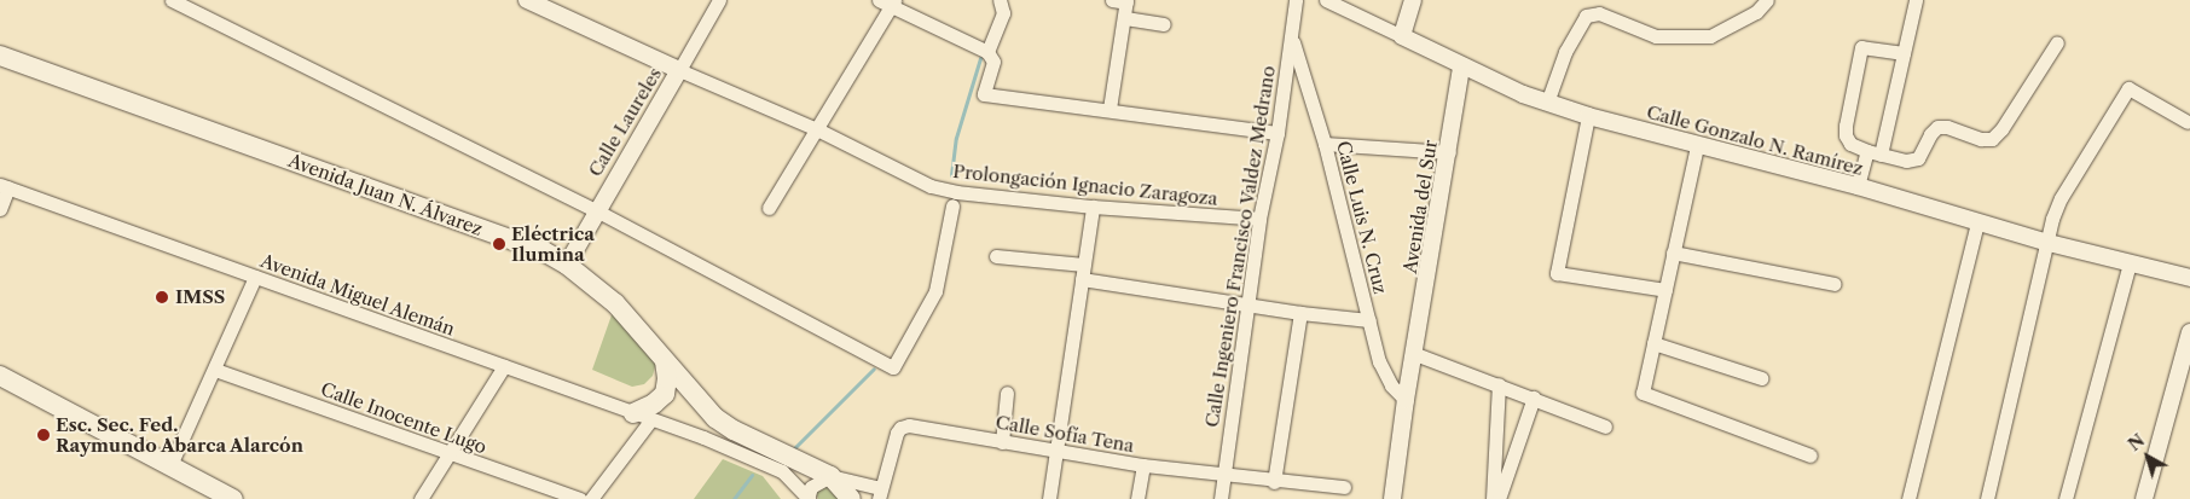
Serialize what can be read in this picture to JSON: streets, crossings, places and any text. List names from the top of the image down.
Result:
{
  "streets": {
    "main road": ["Avenida Juan N. Álvarez"],
    "street": [
      "Calle Laureles",
      "Calle Gonzalo N. Ramírez",
      "Prolongación Ignacio Zaragoza",
      "Avenida del Sur",
      "Calle Luis N. Cruz",
      "Calle Ingeniero Francisco Valdez Medrano",
      "Avenida Miguel Alemán",
      "Calle Inocente Lugo",
      "Calle Sofía Tena"
    ]
  },
  "crossings": [
    ["Calle Laureles", "Prolongación Ignacio Zaragoza"],
    ["Calle Laureles", "Avenida Juan N. Álvarez"],
    ["Calle Gonzalo N. Ramírez", "Avenida del Sur"],
    ["Prolongación Ignacio Zaragoza", "Calle Ingeniero Francisco Valdez Medrano"],
    ["Avenida del Sur", "Calle Luis N. Cruz"],
    ["Calle Luis N. Cruz", "Calle Ingeniero Francisco Valdez Medrano"],
    ["Calle Ingeniero Francisco Valdez Medrano", "Calle Sofía Tena"]
  ],
  "places": ["Eléctrica Ilumina", "IMSS", "Esc. Sec. Fed. Raymundo Abarca Alarcón"],
  "north": "top left"
}
